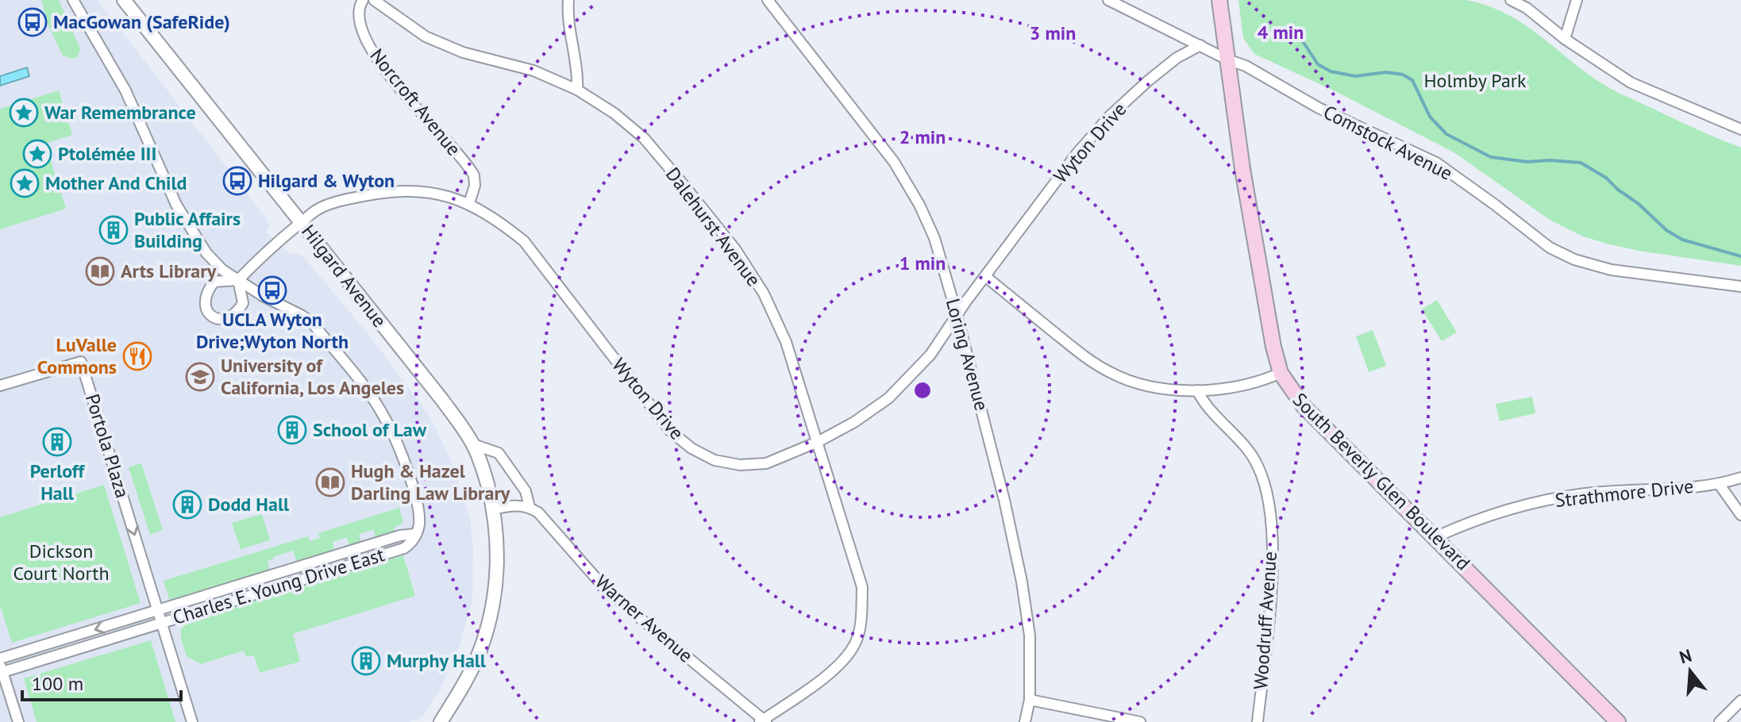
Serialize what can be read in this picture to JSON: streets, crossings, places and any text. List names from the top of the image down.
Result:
{
  "streets": {
    "main road": ["South Beverly Glen Boulevard"],
    "street": [
      "Norcroft Avenue",
      "Wyton Drive",
      "Comstock Avenue",
      "Dalehurst Avenue",
      "Hilgard Avenue",
      "Loring Avenue",
      "Portola Plaza",
      "Strathmore Drive",
      "Charles E. Young Drive East",
      "Warner Avenue",
      "Woodruff Avenue"
    ]
  },
  "crossings": [
    ["Norcroft Avenue", "Wyton Drive"],
    ["Wyton Drive", "Comstock Avenue"],
    ["Wyton Drive", "Dalehurst Avenue"],
    ["Wyton Drive", "Hilgard Avenue"],
    ["Wyton Drive", "Loring Avenue"],
    ["Comstock Avenue", "South Beverly Glen Boulevard"],
    ["Dalehurst Avenue", "Warner Avenue"],
    ["Hilgard Avenue", "Warner Avenue"],
    ["Portola Plaza", "Charles E. Young Drive East"],
    ["South Beverly Glen Boulevard", "Strathmore Drive"]
  ],
  "parks": ["Holmby Park", "Dickson Court North"],
  "places": {
    "bus stop": ["MacGowan (SafeRide)", "Hilgard & Wyton", "UCLA Wyton Drive;Wyton North"],
    "place": ["War Remembrance", "Ptolémée III", "Mother And Child"],
    "building": [
      "Public Affairs Building",
      "School of Law",
      "Perloff Hall",
      "Dodd Hall",
      "Murphy Hall"
    ],
    "library": ["Arts Library", "Hugh & Hazel Darling Law Library"],
    "restaurant": ["LuValle Commons"],
    "school or university": ["University of California, Los Angeles"]
  },
  "scale_bar": "100 m",
  "north": "top",
  "rings": [
    "4 min",
    "3 min",
    "2 min",
    "1 min"
  ]
}
